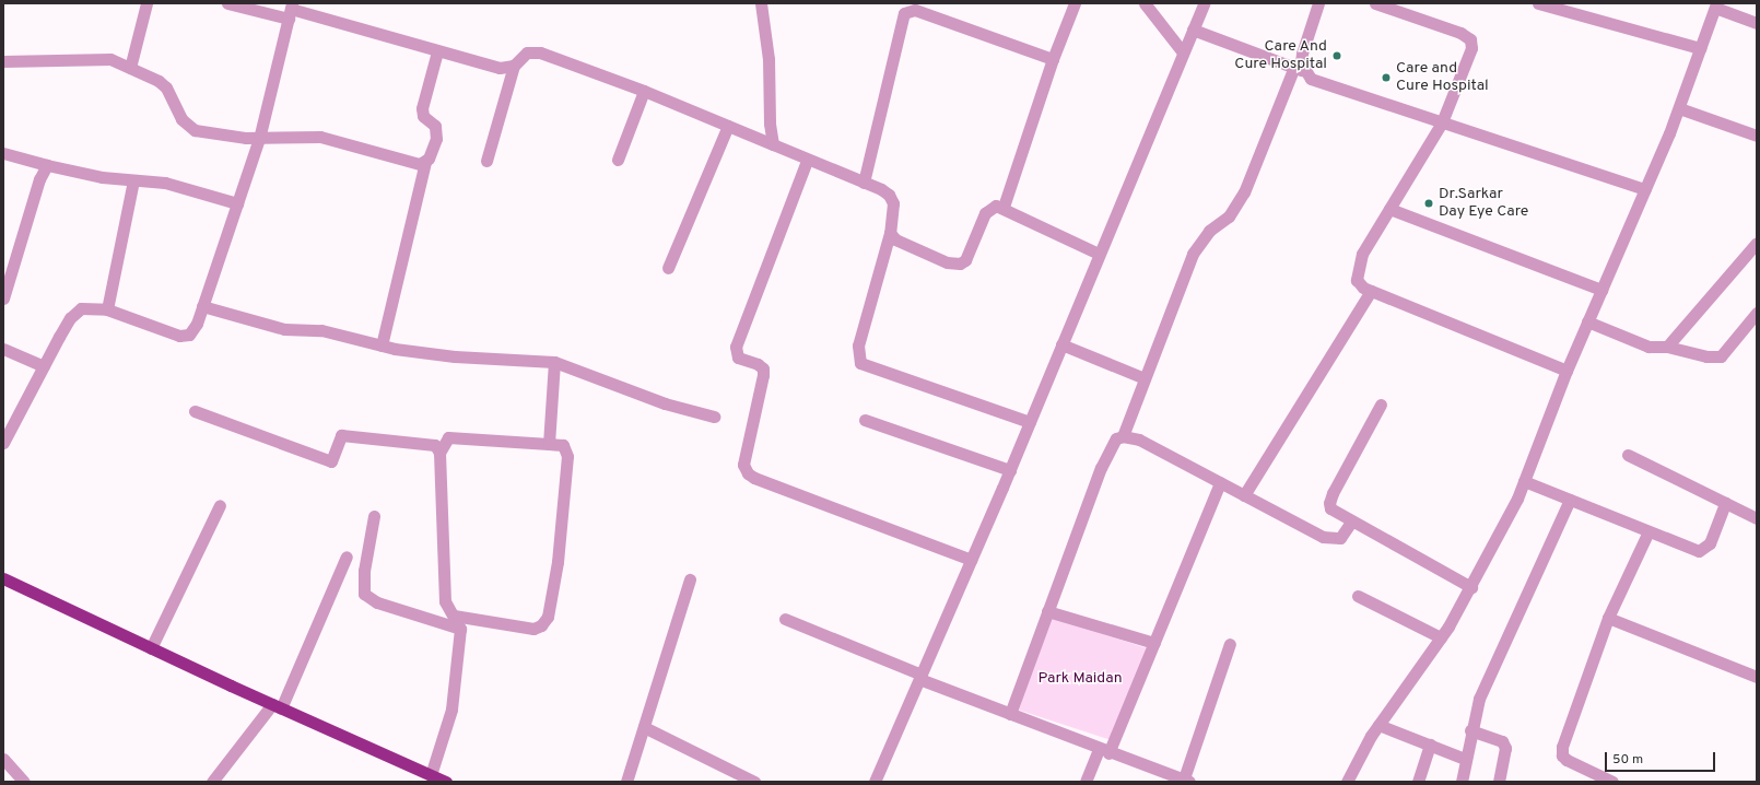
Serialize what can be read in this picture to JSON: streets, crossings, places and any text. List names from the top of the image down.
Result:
{
  "parks": ["Park Maidan"],
  "places": ["Care And Cure Hospital", "Care and Cure Hospital", "Dr.Sarkar Day Eye Care"],
  "scale_bar": "50 m"
}
